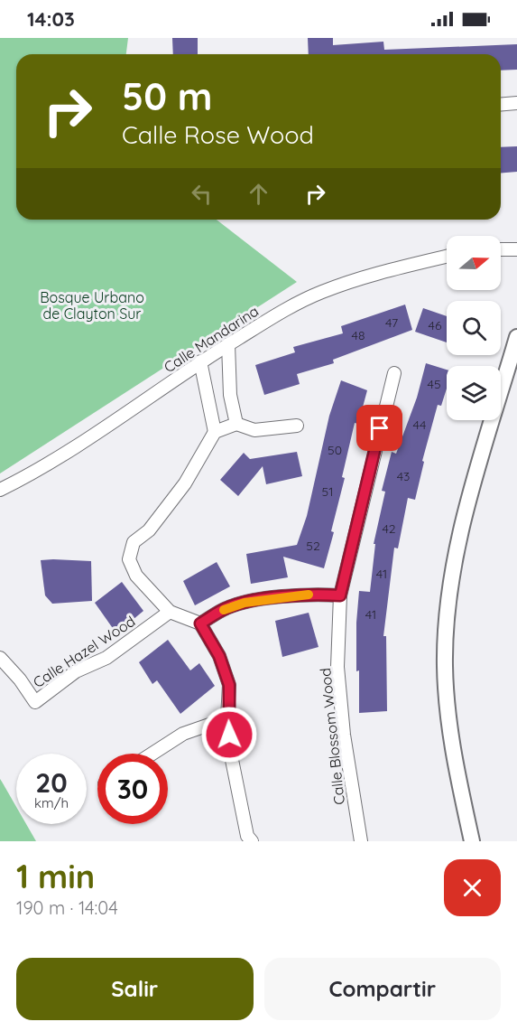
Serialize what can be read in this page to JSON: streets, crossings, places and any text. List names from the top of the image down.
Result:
{
  "streets": {
    "street": ["Calle Mandarina", "Calle Hazel Wood", "Calle Blossom Wood"]
  },
  "parks": ["Bosque Urbano de Clayton Sur"],
  "house_numbers": [
    "47",
    "46",
    "48",
    "45",
    "44",
    "50",
    "43",
    "51",
    "42",
    "52",
    "41",
    "41"
  ],
  "north": "right",
  "page": {
    "status": "14:03",
    "turn": ["50 m", "Calle Rose Wood"],
    "speed": "20 km/h",
    "limit": "30",
    "heading": ["1 min", "190 m · 14:04"],
    "buttons": ["Salir", "Compartir"]
  }
}
